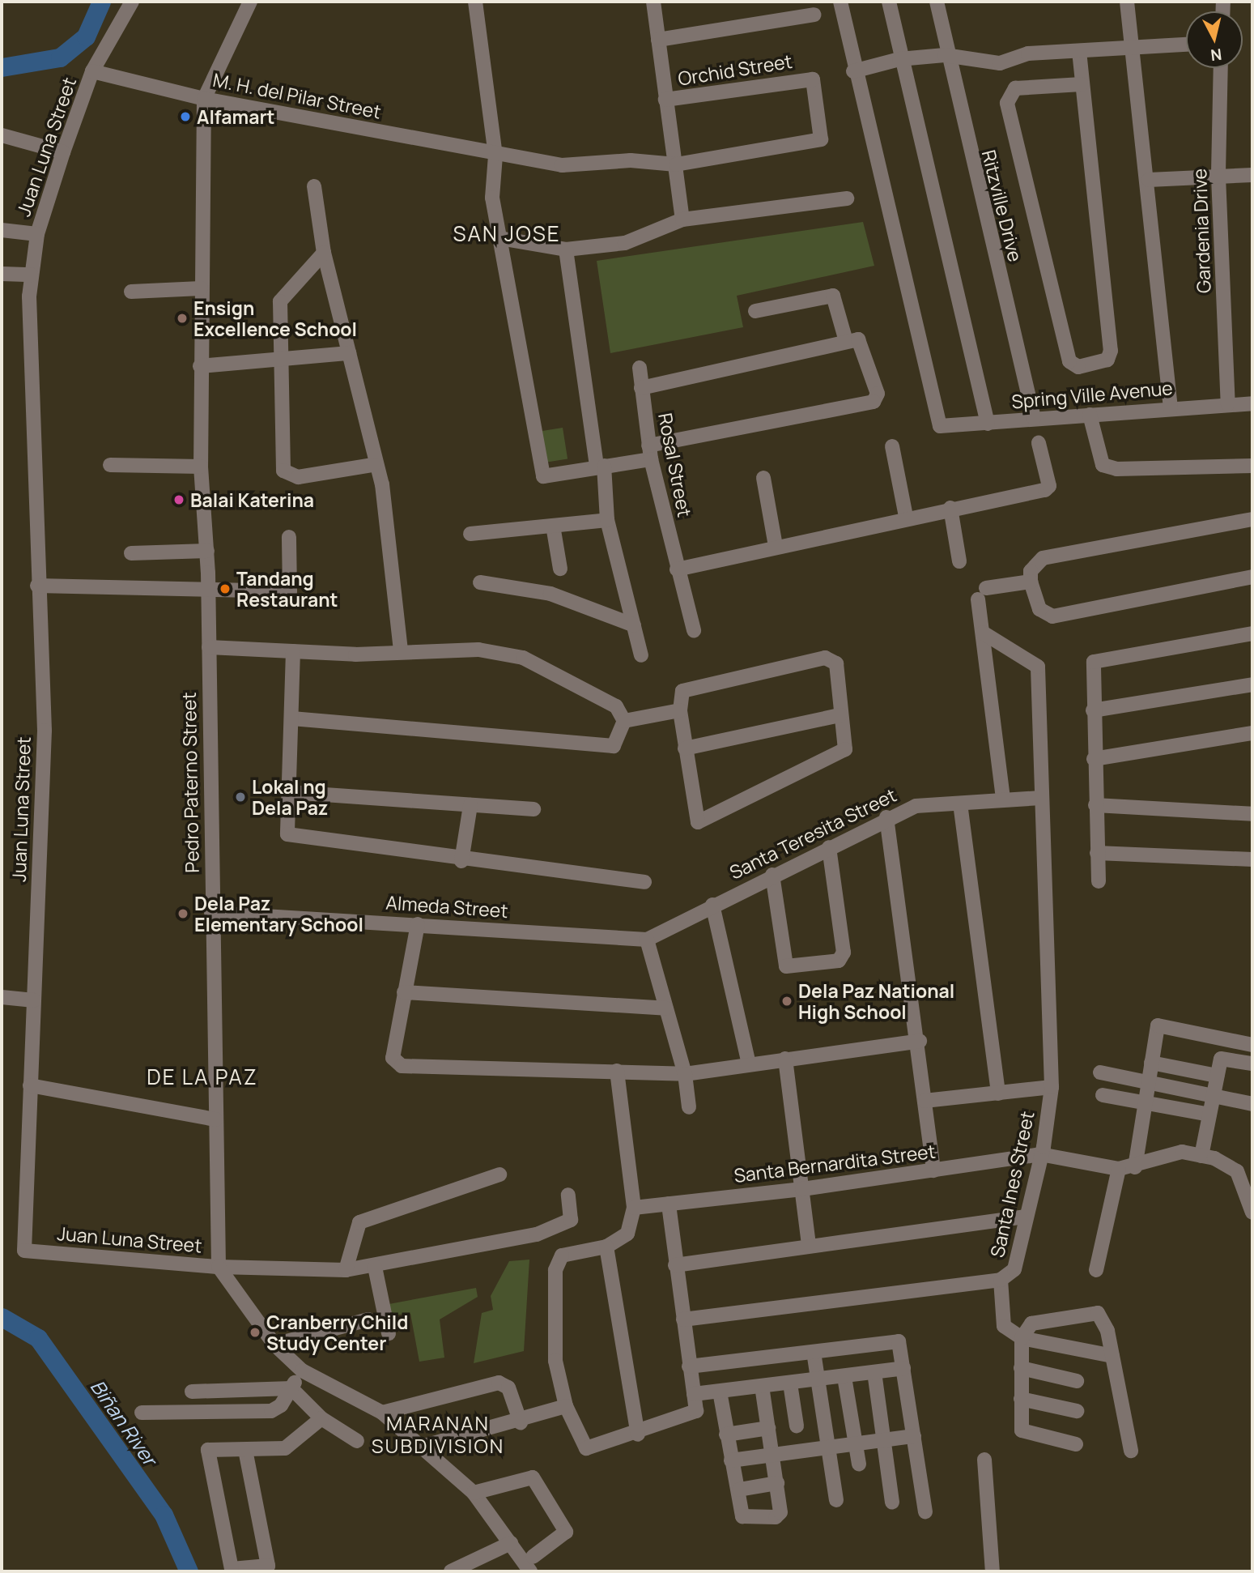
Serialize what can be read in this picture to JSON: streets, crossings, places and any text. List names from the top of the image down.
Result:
{
  "streets": {
    "street": [
      "Orchid Street",
      "M. H. del Pilar Street",
      "Juan Luna Street",
      "Ritzville Drive",
      "Gardenia Drive",
      "Spring Ville Avenue",
      "Rosal Street",
      "Pedro Paterno Street",
      "Santa Teresita Street",
      "Almeda Street",
      "Santa Bernardita Street",
      "Santa Ines Street"
    ]
  },
  "crossings": [
    ["Orchid Street", "M. H. del Pilar Street"],
    ["M. H. del Pilar Street", "Juan Luna Street"],
    ["M. H. del Pilar Street", "Pedro Paterno Street"],
    ["Juan Luna Street", "Pedro Paterno Street"],
    ["Ritzville Drive", "Spring Ville Avenue"],
    ["Gardenia Drive", "Spring Ville Avenue"],
    ["Pedro Paterno Street", "Almeda Street"],
    ["Santa Teresita Street", "Almeda Street"],
    ["Santa Teresita Street", "Santa Ines Street"],
    ["Santa Bernardita Street", "Santa Ines Street"]
  ],
  "districts": ["SAN JOSE", "DE LA PAZ", "MARANAN SUBDIVISION"],
  "water": ["Biñan River"],
  "places": [
    "Alfamart",
    "Ensign Excellence School",
    "Balai Katerina",
    "Tandang Restaurant",
    "Lokal ng Dela Paz",
    "Dela Paz Elementary School",
    "Dela Paz National High School",
    "Cranberry Child Study Center"
  ],
  "north": "bottom"
}
